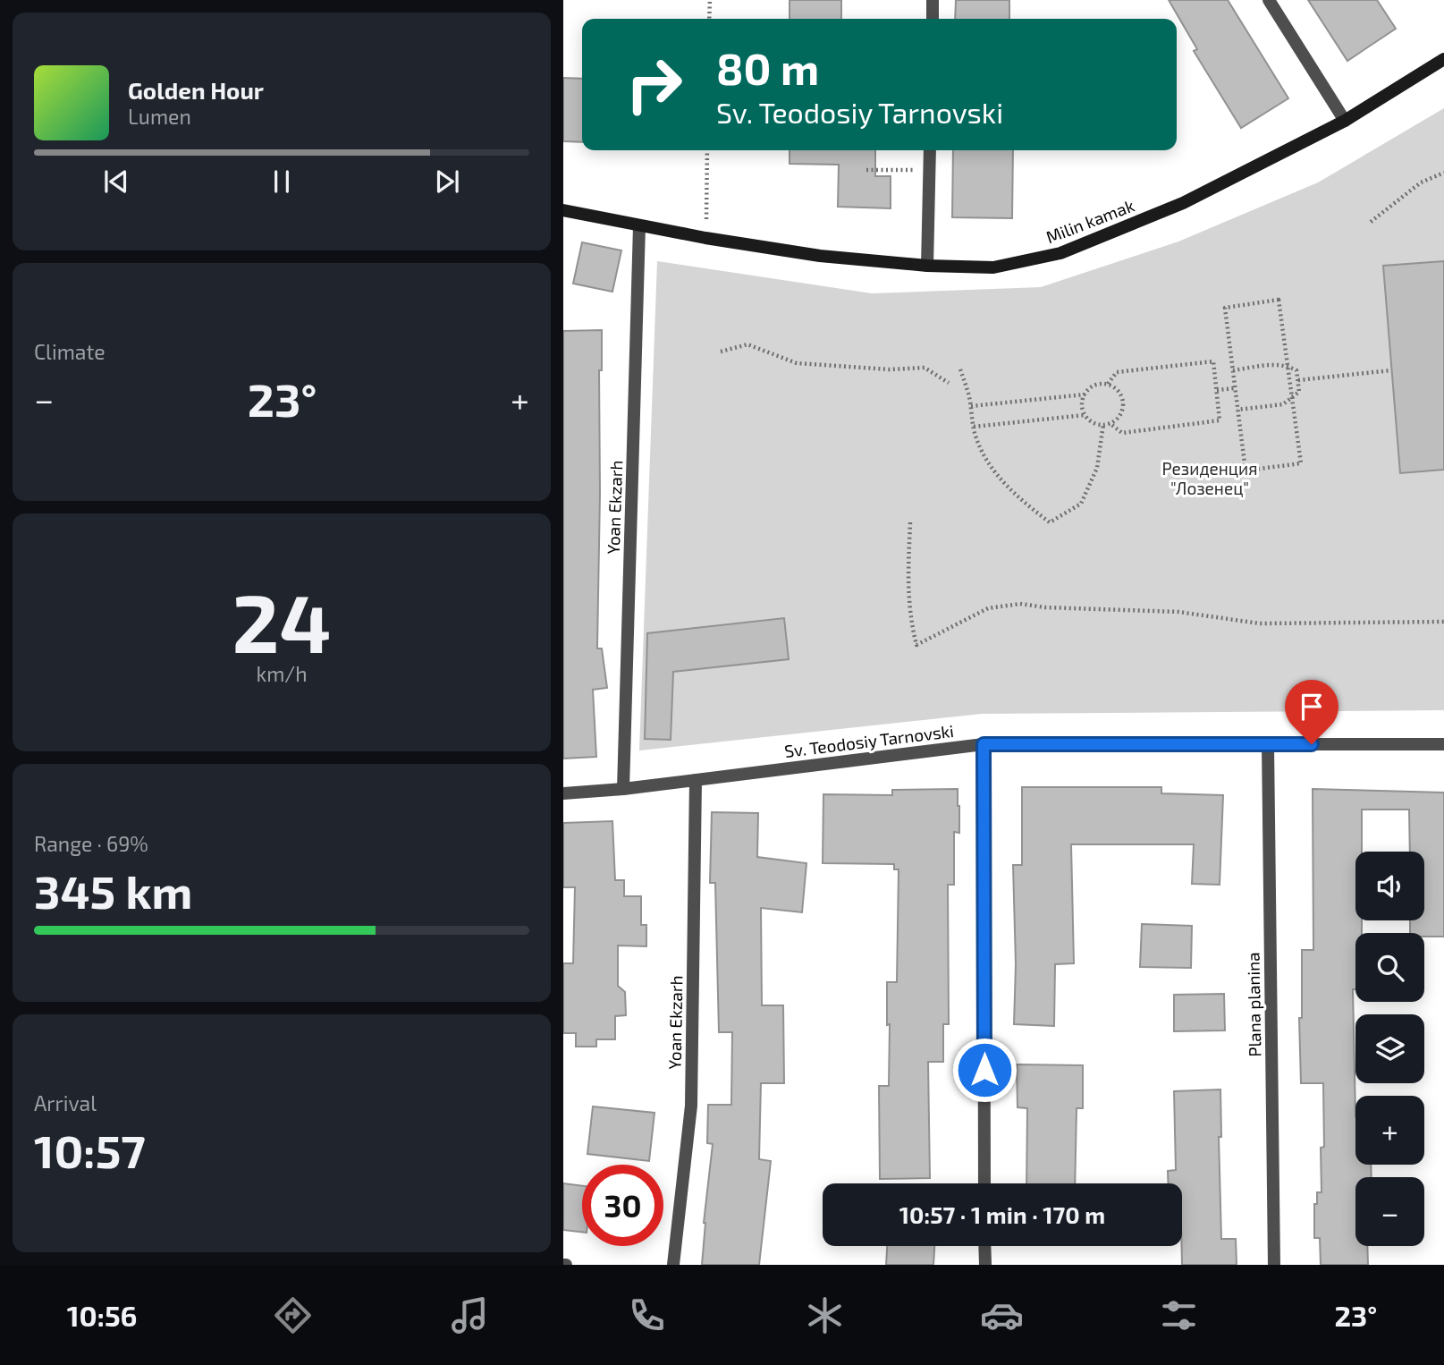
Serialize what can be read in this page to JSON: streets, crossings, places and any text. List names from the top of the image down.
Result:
{
  "streets": {
    "street": [
      "Milin kamak",
      "Yoan Ekzarh",
      "Sv. Teodosiy Tarnovski",
      "Plana planina"
    ]
  },
  "crossings": [
    ["Milin kamak", "Yoan Ekzarh"],
    ["Yoan Ekzarh", "Sv. Teodosiy Tarnovski"],
    ["Sv. Teodosiy Tarnovski", "Plana planina"]
  ],
  "parks": ["Резиденция \"Лозенец\""],
  "page": {
    "turn": ["80 m", "Sv. Teodosiy Tarnovski"],
    "song": ["Golden Hour", "Lumen"],
    "tile": [
      "Climate",
      ["24", "km/h"],
      ["Range · 69%", "345 km"],
      ["Arrival", "10:57"]
    ],
    "heat": ["−", "23°", "+"],
    "map_buttons": ["+", "−"],
    "limit": "30",
    "trip": "10:57 · 1 min · 170 m",
    "tabs": ["10:56", "23°"]
  }
}
